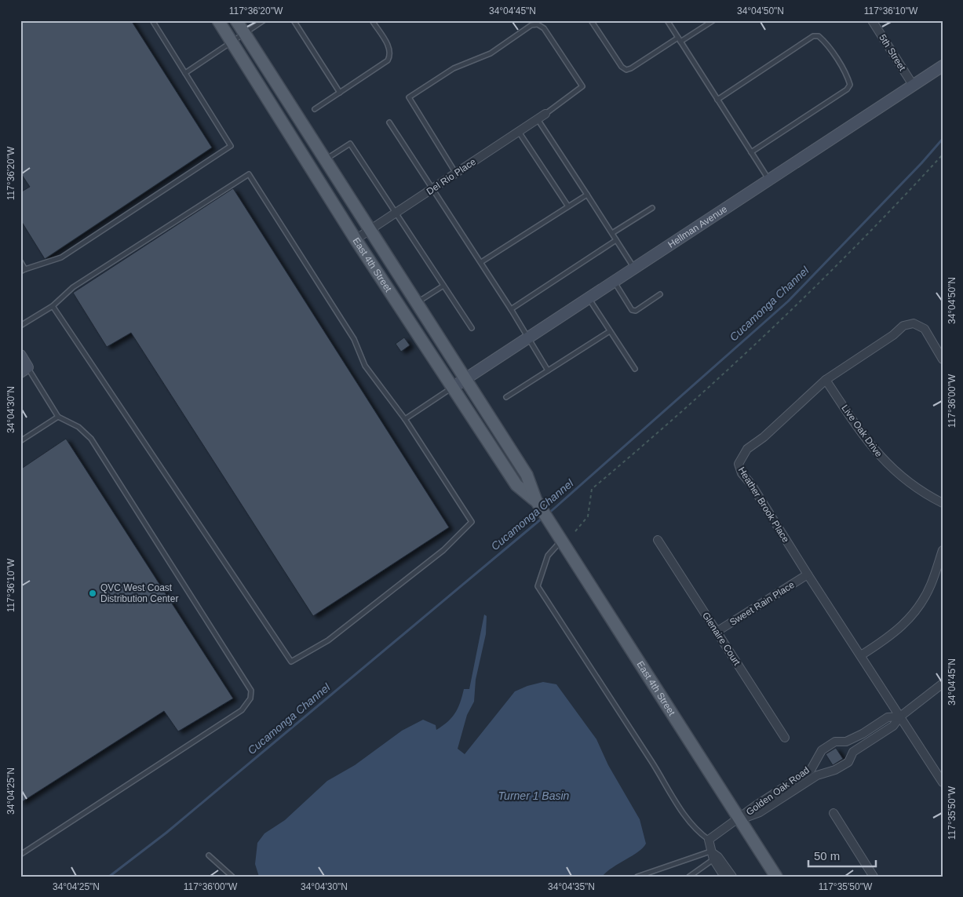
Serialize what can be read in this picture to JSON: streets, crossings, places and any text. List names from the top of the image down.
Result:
{
  "streets": {
    "main road": ["East 4th Street"],
    "street": [
      "5th Street",
      "Del Rio Place",
      "Hellman Avenue",
      "Live Oak Drive",
      "Heather Brook Place",
      "Sweet Rain Place",
      "Glenaire Court",
      "Golden Oak Road"
    ]
  },
  "crossings": [
    ["5th Street", "Hellman Avenue"],
    ["Del Rio Place", "East 4th Street"],
    ["Hellman Avenue", "East 4th Street"],
    ["East 4th Street", "Golden Oak Road"],
    ["Live Oak Drive", "Heather Brook Place"],
    ["Heather Brook Place", "Sweet Rain Place"],
    ["Heather Brook Place", "Golden Oak Road"],
    ["Sweet Rain Place", "Glenaire Court"]
  ],
  "water": ["Cucamonga Channel", "Turner 1 Basin"],
  "places": ["QVC West Coast Distribution Center"],
  "scale_bar": "50 m",
  "coordinates": [
    "117°36'20\"W",
    "34°04'45\"N",
    "34°04'50\"N",
    "117°36'10\"W",
    "117°36'00\"W",
    "34°04'30\"N",
    "34°04'25\"N",
    "117°35'50\"W",
    "34°04'35\"N"
  ]
}
